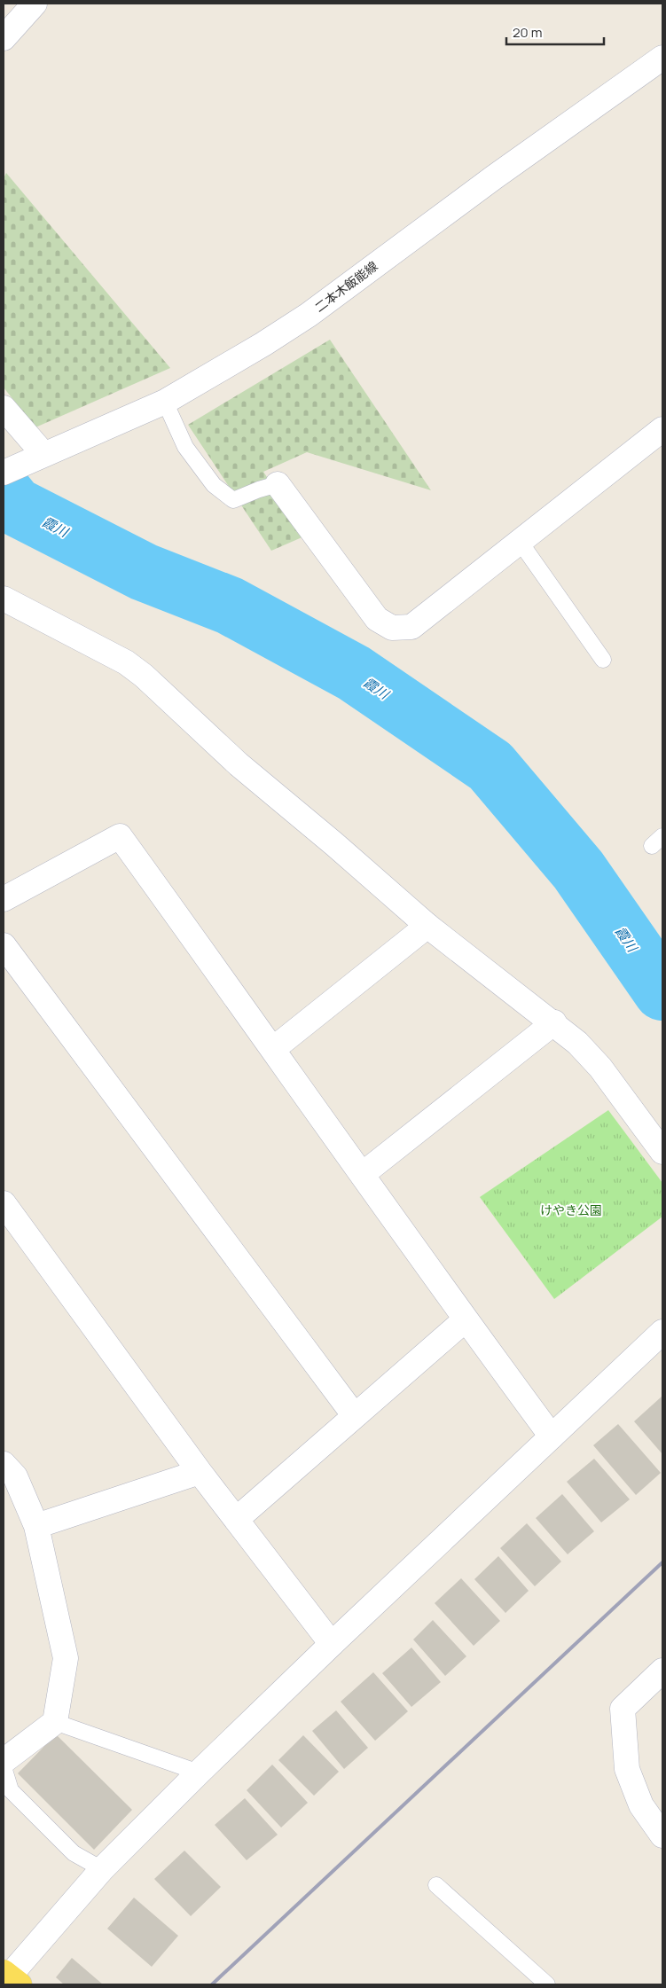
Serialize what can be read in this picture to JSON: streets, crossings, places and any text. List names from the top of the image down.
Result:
{
  "streets": {
    "street": ["二本木飯能線"]
  },
  "water": ["霞川"],
  "parks": ["けやき公園"],
  "scale_bar": "20 m"
}
